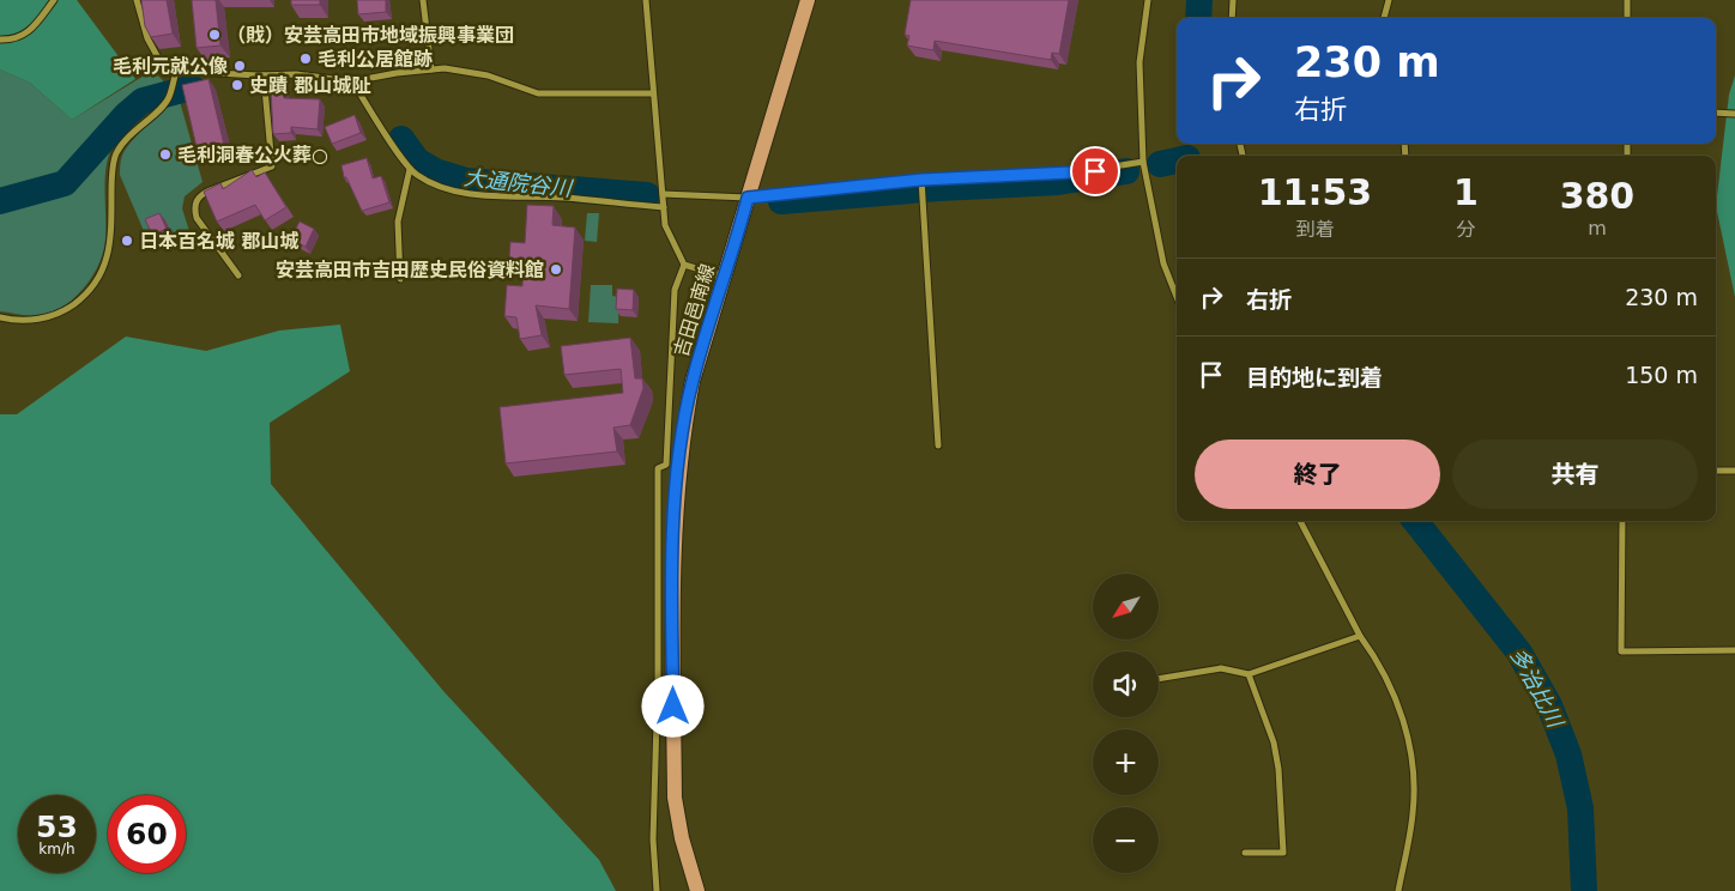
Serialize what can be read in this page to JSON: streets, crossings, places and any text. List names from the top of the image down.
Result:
{
  "streets": {
    "main road": ["吉田邑南線"]
  },
  "water": ["大通院谷川", "多治比川"],
  "places": [
    "（戝）安芸高田市地域振興事業団",
    "毛利公居館跡",
    "毛利元就公像",
    "史蹟 郡山城阯",
    "毛利洞春公火葬○",
    "日本百名城 郡山城",
    "安芸高田市吉田歴史民俗資料館"
  ],
  "north": "bottom left",
  "page": {
    "turn": ["230 m", "右折"],
    "eta": [
      "11:53",
      "到着",
      "1",
      "分",
      "380",
      "m"
    ],
    "list": [
      {
        "name": "右折",
        "value": "230 m"
      },
      {
        "name": "目的地に到着",
        "value": "150 m"
      }
    ],
    "buttons": ["終了", "共有"],
    "map_buttons": ["+", "−"],
    "speed": "53 km/h",
    "limit": "60"
  }
}
